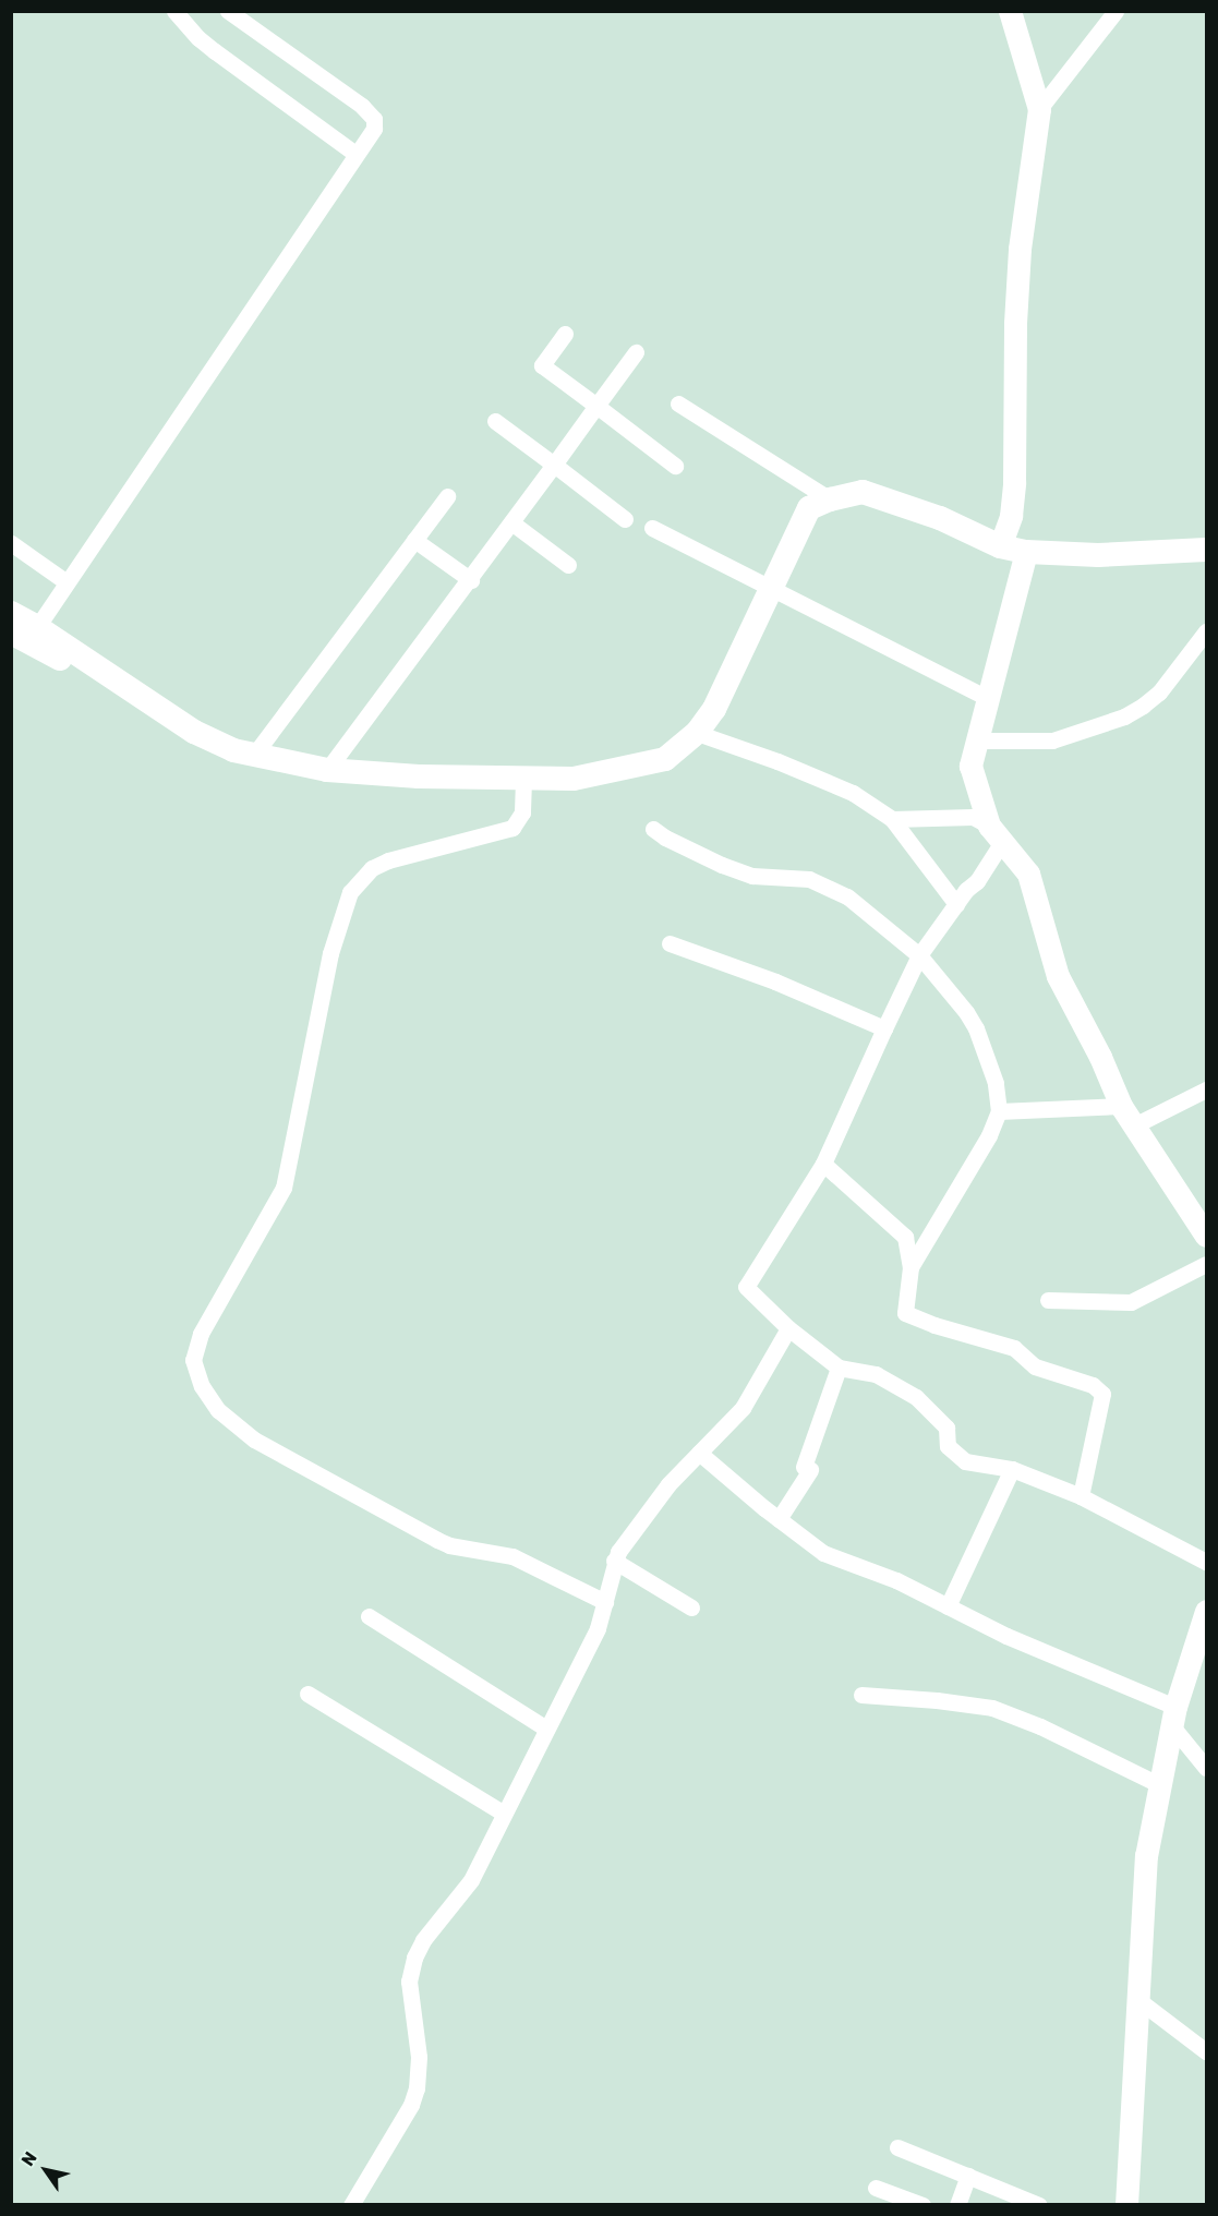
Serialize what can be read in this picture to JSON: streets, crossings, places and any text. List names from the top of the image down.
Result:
{
  "north": "top left"
}
